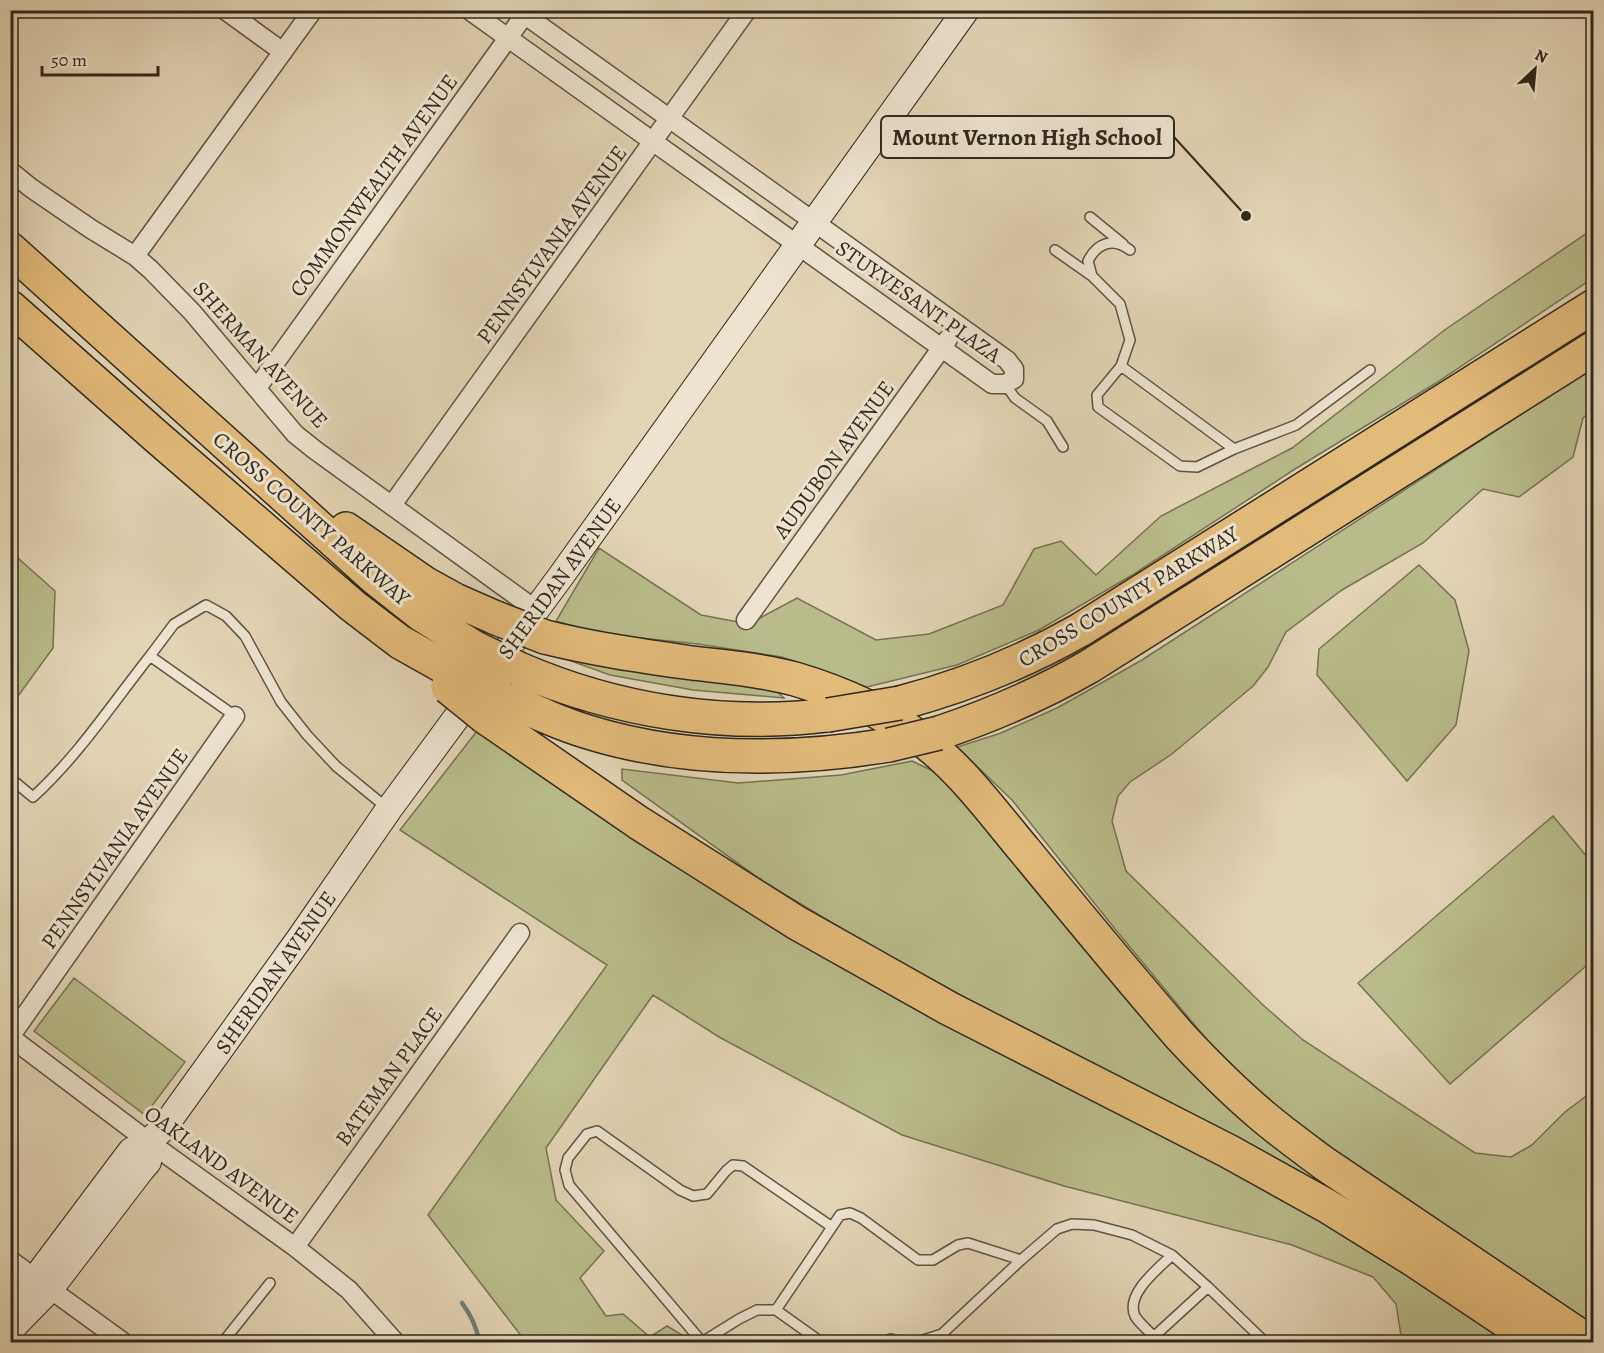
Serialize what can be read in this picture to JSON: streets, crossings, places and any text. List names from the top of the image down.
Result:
{
  "streets": {
    "highway": ["CROSS COUNTY PARKWAY"],
    "street": [
      "COMMONWEALTH AVENUE",
      "PENNSYLVANIA AVENUE",
      "STUYVESANT PLAZA",
      "SHERMAN AVENUE",
      "AUDUBON AVENUE",
      "SHERIDAN AVENUE",
      "BATEMAN PLACE",
      "OAKLAND AVENUE"
    ]
  },
  "crossings": [
    ["COMMONWEALTH AVENUE", "STUYVESANT PLAZA"],
    ["COMMONWEALTH AVENUE", "SHERMAN AVENUE"],
    ["PENNSYLVANIA AVENUE", "STUYVESANT PLAZA"],
    ["PENNSYLVANIA AVENUE", "SHERMAN AVENUE"],
    ["PENNSYLVANIA AVENUE", "OAKLAND AVENUE"],
    ["STUYVESANT PLAZA", "AUDUBON AVENUE"],
    ["STUYVESANT PLAZA", "SHERIDAN AVENUE"],
    ["SHERMAN AVENUE", "SHERIDAN AVENUE"],
    ["SHERIDAN AVENUE", "OAKLAND AVENUE"],
    ["BATEMAN PLACE", "OAKLAND AVENUE"]
  ],
  "places": ["Mount Vernon High School"],
  "scale_bar": "50 m",
  "north": "top right"
}
